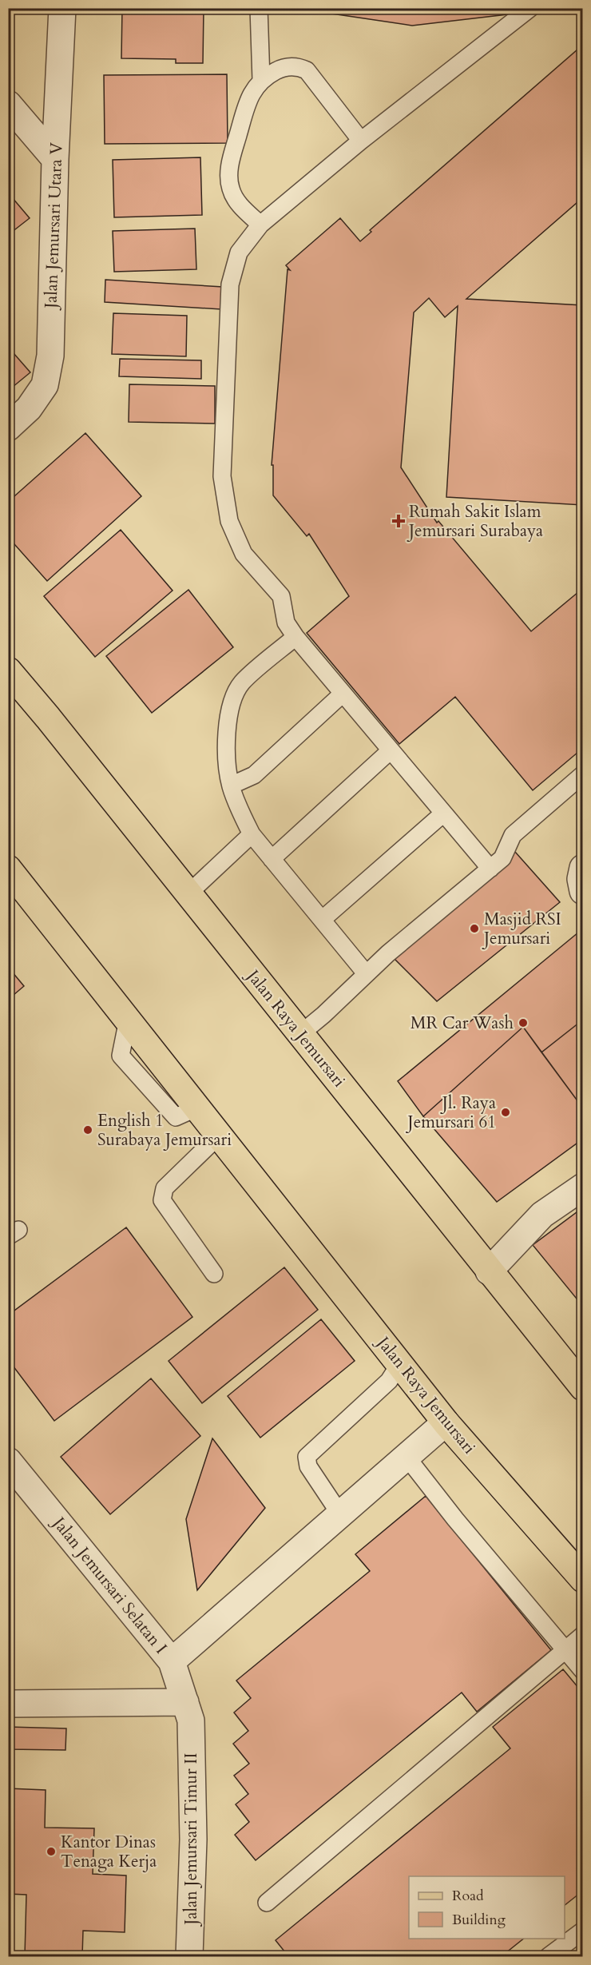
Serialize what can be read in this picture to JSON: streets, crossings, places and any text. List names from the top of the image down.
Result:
{
  "streets": {
    "main road": ["Jalan Raya Jemursari"],
    "street": ["Jalan Jemursari Utara V", "Jalan Jemursari Selatan I", "Jalan Jemursari Timur II"]
  },
  "crossings": [
    ["Jalan Jemursari Selatan I", "Jalan Jemursari Timur II"]
  ],
  "places": {
    "health": ["Rumah Sakit Islam Jemursari Surabaya"],
    "other": [
      "Masjid RSI Jemursari",
      "MR Car Wash",
      "Jl. Raya Jemursari 61",
      "English 1 Surabaya Jemursari",
      "Kantor Dinas Tenaga Kerja"
    ]
  },
  "legend": ["Road", "Building"]
}
